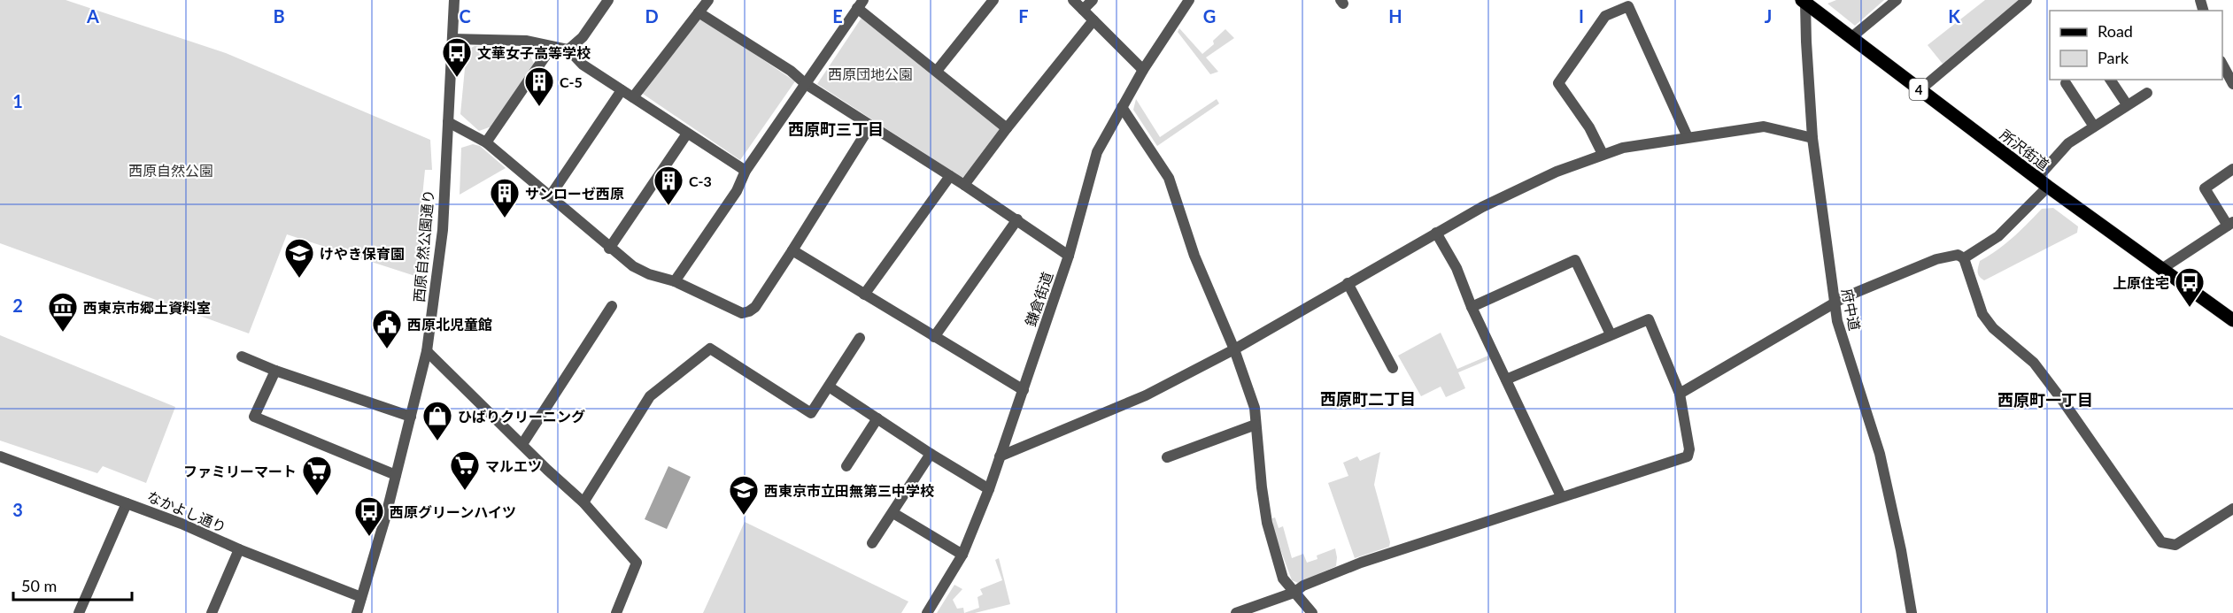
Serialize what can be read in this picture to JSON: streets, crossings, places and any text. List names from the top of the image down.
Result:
{
  "streets": {
    "main road": ["4", "所沢街道"],
    "street": [
      "西原自然公園通り",
      "鎌倉街道",
      "府中道",
      "なかよし通り"
    ]
  },
  "crossings": [
    ["所沢街道", "府中道"],
    ["西原自然公園通り", "なかよし通り"]
  ],
  "districts": ["西原町三丁目", "西原町二丁目", "西原町一丁目"],
  "parks": ["西原団地公園", "西原自然公園"],
  "places": {
    "bus stop": ["文華女子高等学校", "上原住宅", "西原グリーンハイツ"],
    "building": ["C-5", "C-3", "サンローゼ西原"],
    "school or university": ["けやき保育園", "西東京市立田無第三中学校"],
    "museum": ["西東京市郷土資料室"],
    "public building": ["西原北児童館"],
    "shop": ["ひばりクリーニング"],
    "supermarket": ["マルエツ", "ファミリーマート"]
  },
  "legend": ["Road", "Park"],
  "scale_bar": "50 m",
  "grid": {
    "columns": [
      "A",
      "B",
      "C",
      "D",
      "E",
      "F",
      "G",
      "H",
      "I",
      "J",
      "K"
    ],
    "rows": ["1", "2", "3"]
  }
}
